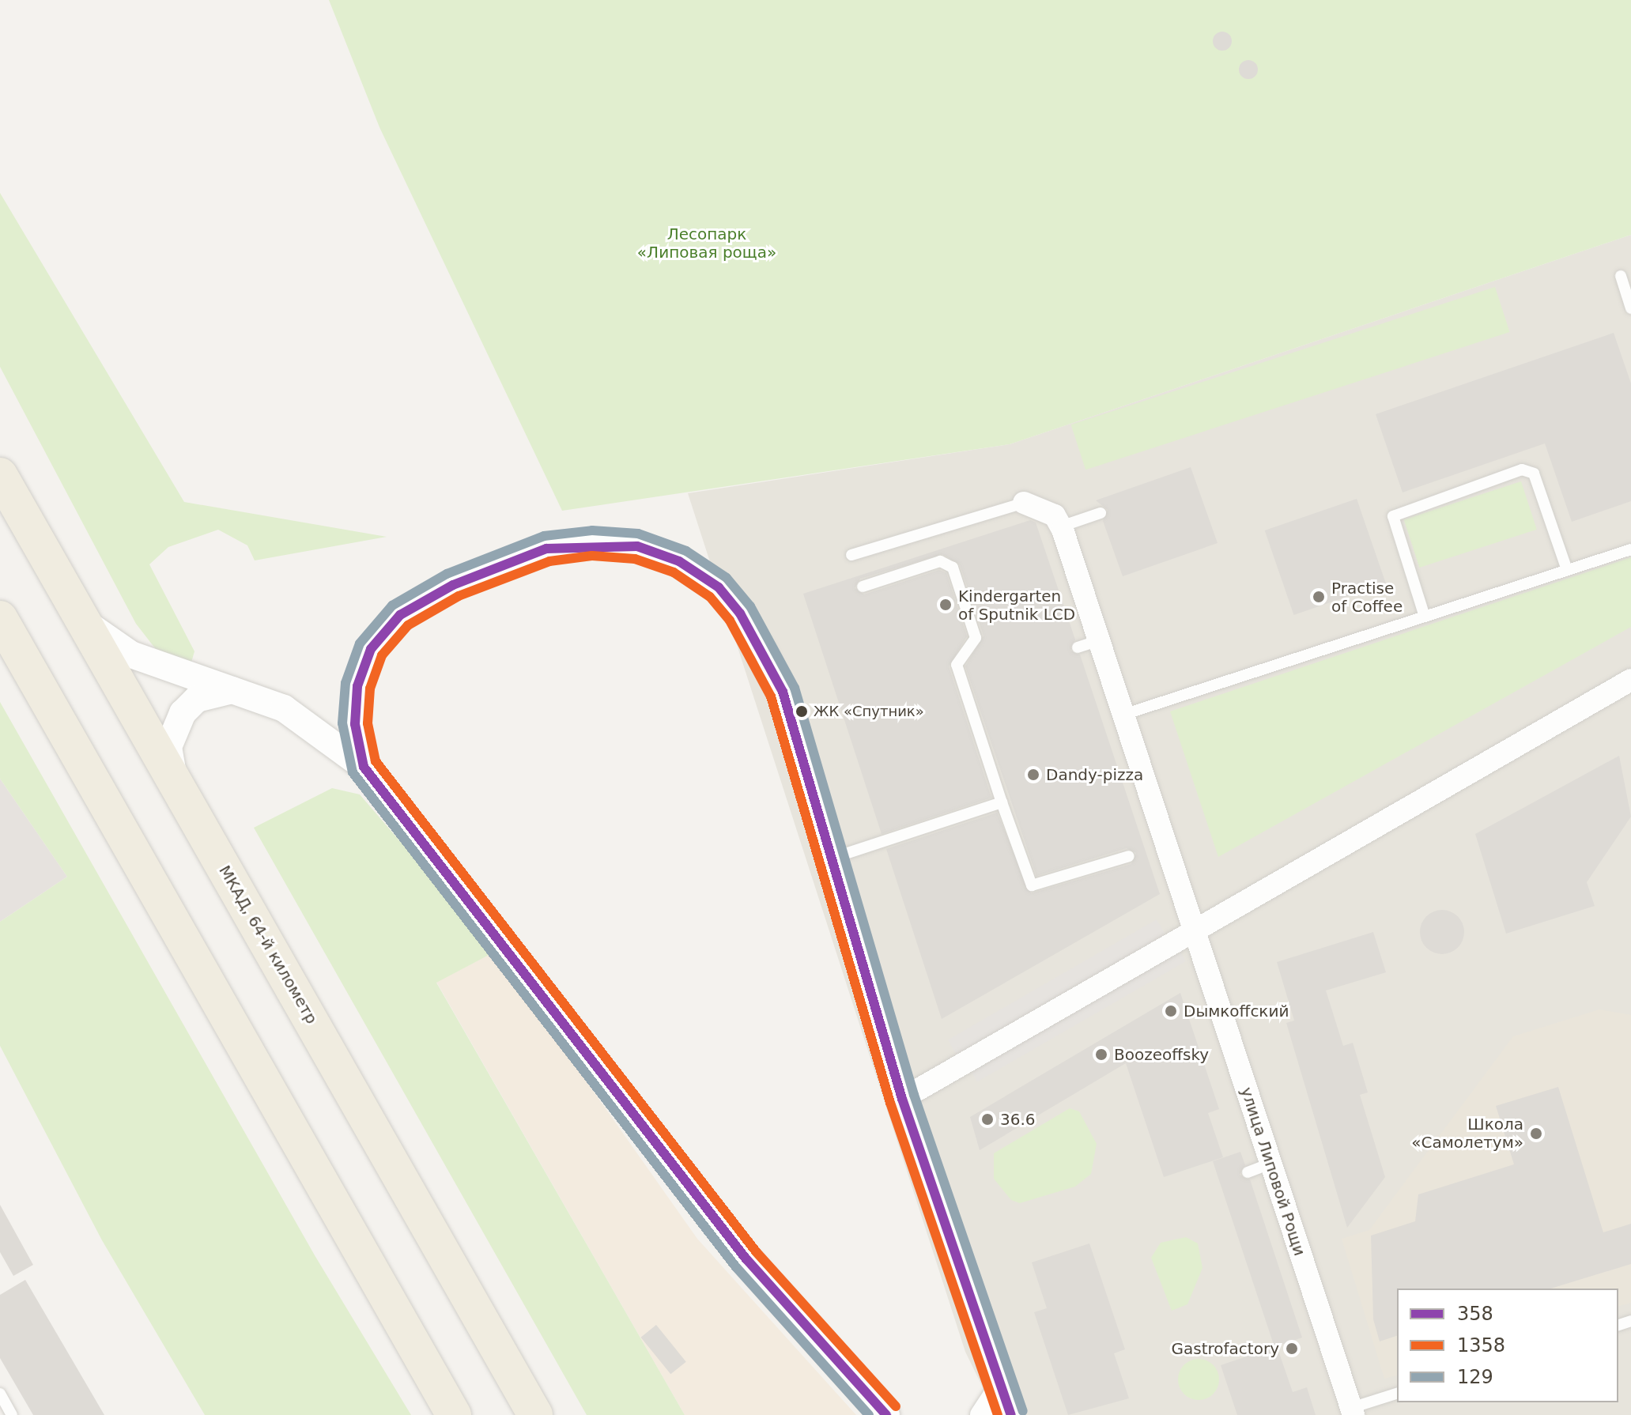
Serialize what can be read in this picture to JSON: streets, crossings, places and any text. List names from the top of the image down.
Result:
{
  "streets": {
    "highway": ["МКАД, 64-й километр"],
    "street": ["улица Липовой Рощи"]
  },
  "parks": ["Лесопарк «Липовая роща»"],
  "places": [
    "Practise of Coffee",
    "Kindergarten of Sputnik LCD",
    "ЖК «Спутник»",
    "Dandy-pizza",
    "Dымкoffский",
    "Boozeoffsky",
    "36.6",
    "Школа «Самолетум»",
    "Gastrofactory"
  ],
  "lines": ["transit line 129", "transit line 358", "transit line 1358"],
  "legend": ["358", "1358", "129"]
}
